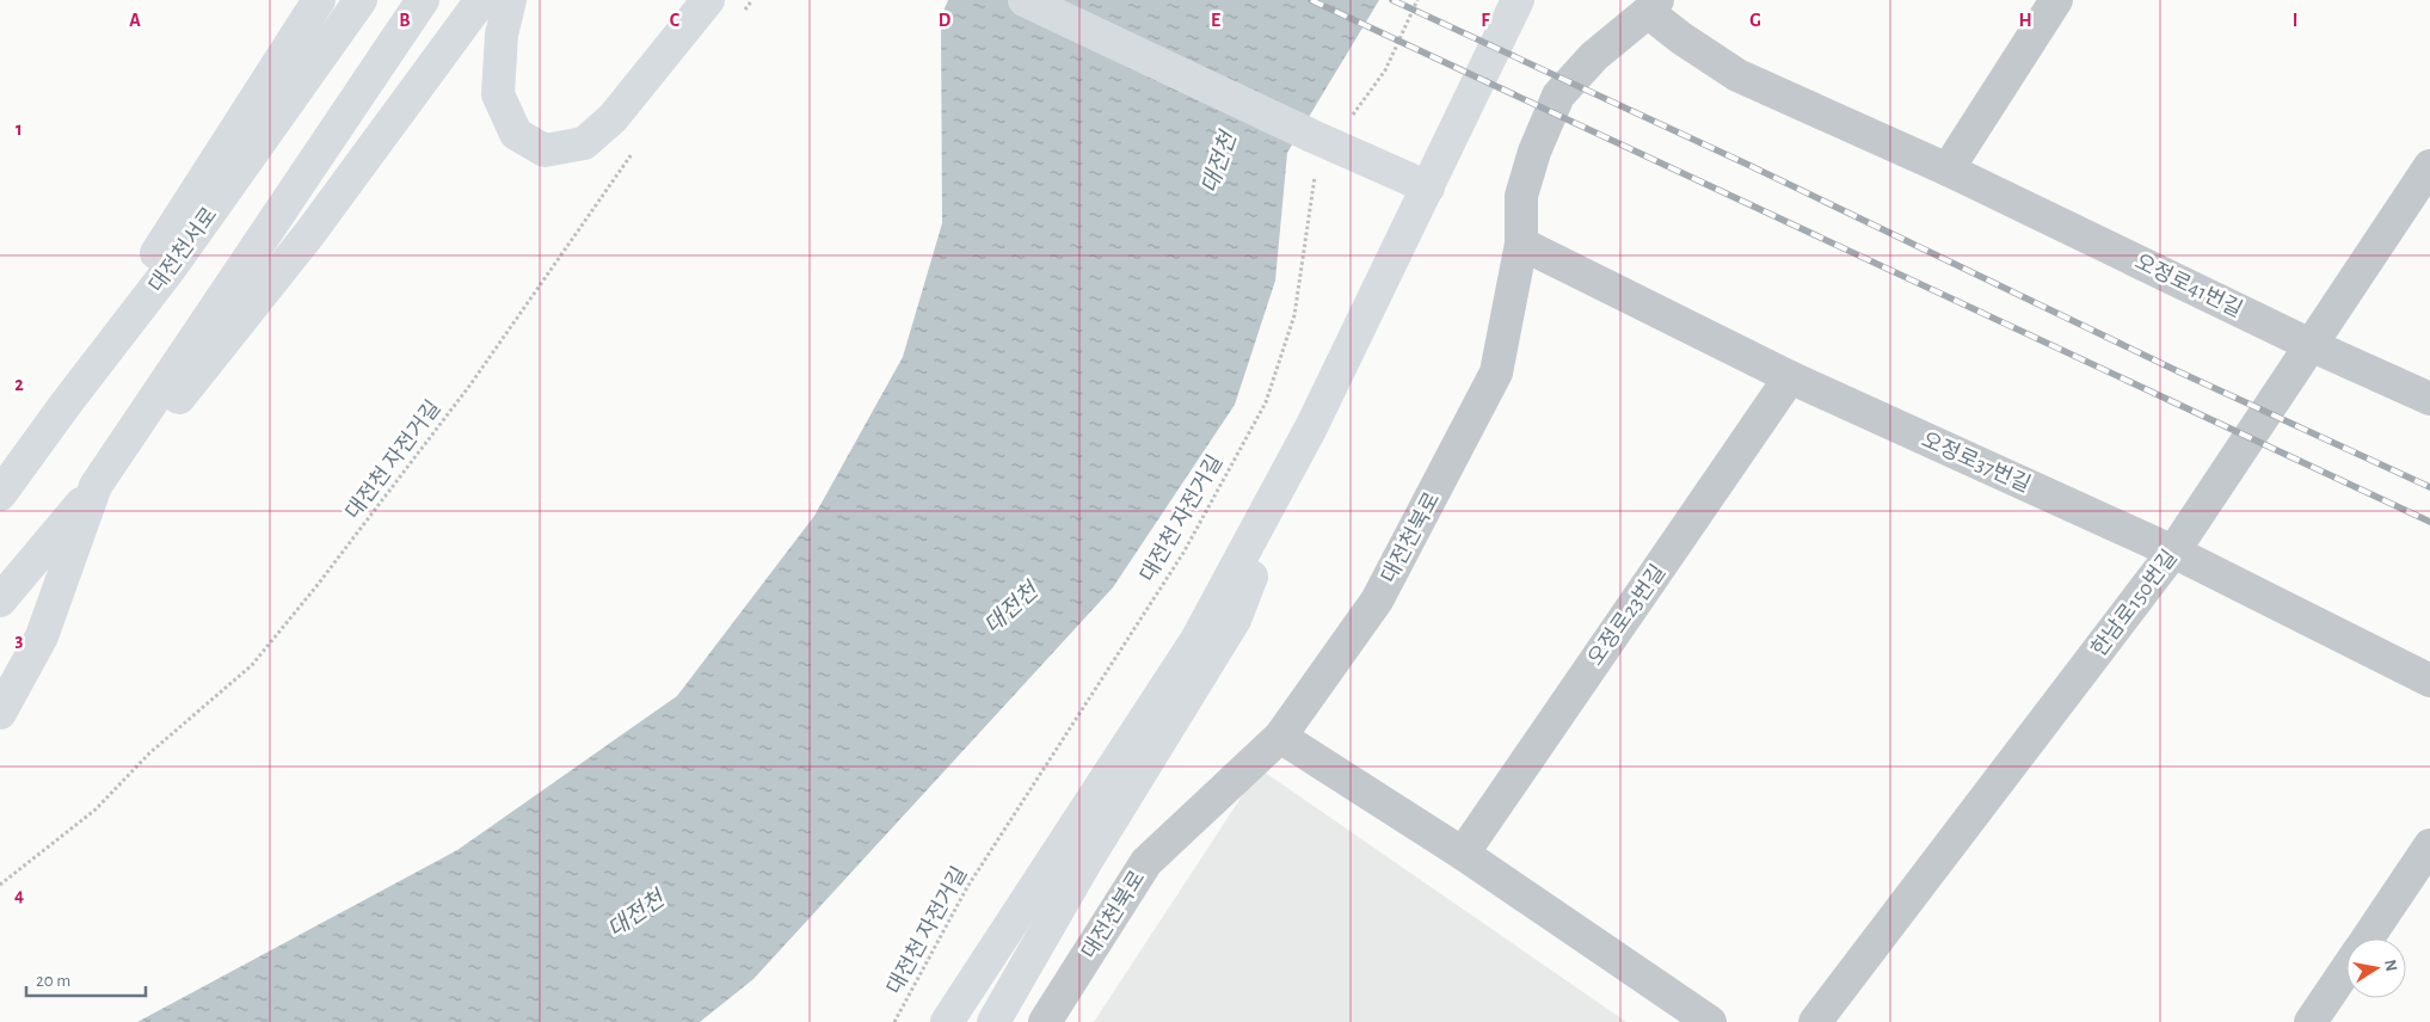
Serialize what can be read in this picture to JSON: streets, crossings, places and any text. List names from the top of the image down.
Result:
{
  "streets": {
    "main road": ["대전천서로"],
    "street": [
      "오정로41번길",
      "오정로37번길",
      "대전천북로",
      "한남로150번길",
      "오정로23번길"
    ],
    "path": ["대전천 자전거길"]
  },
  "crossings": [
    ["오정로41번길", "대전천북로"],
    ["오정로41번길", "한남로150번길"],
    ["오정로37번길", "대전천북로"],
    ["오정로37번길", "한남로150번길"],
    ["오정로37번길", "오정로23번길"]
  ],
  "water": ["대전천"],
  "scale_bar": "20 m",
  "north": "right",
  "grid": {
    "columns": [
      "A",
      "B",
      "C",
      "D",
      "E",
      "F",
      "G",
      "H",
      "I"
    ],
    "rows": [
      "1",
      "2",
      "3",
      "4"
    ]
  }
}
